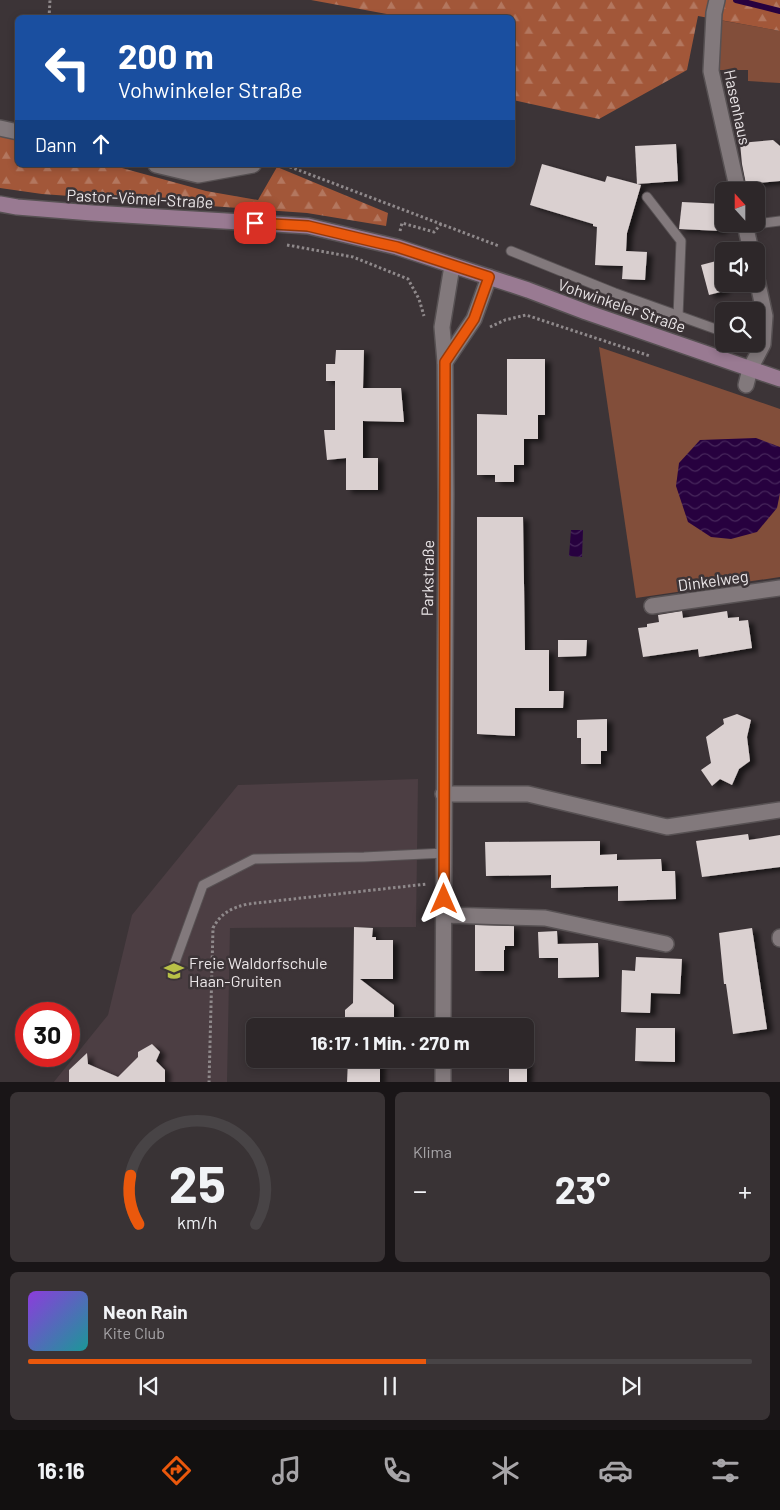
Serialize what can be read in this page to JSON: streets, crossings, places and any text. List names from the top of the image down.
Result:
{
  "streets": {
    "main road": ["Pastor-Vömel-Straße", "Vohwinkeler Straße"],
    "street": ["Hasenhaus", "Parkstraße", "Dinkelweg"]
  },
  "crossings": [
    ["Pastor-Vömel-Straße", "Vohwinkeler Straße"],
    ["Pastor-Vömel-Straße", "Parkstraße"],
    ["Vohwinkeler Straße", "Parkstraße"]
  ],
  "places": {
    "school or university": ["Freie Waldorfschule Haan-Gruiten"]
  },
  "north": "top",
  "page": {
    "turn": ["200 m", "Vohwinkeler Straße"],
    "then": "Dann",
    "limit": "30",
    "trip": "16:17 · 1 Min. · 270 m",
    "tile": "Klima",
    "heat": ["−", "23°", "+"],
    "song": ["Neon Rain", "Kite Club"],
    "tabs": "16:16",
    "gauge": ["25", "km/h"]
  }
}
